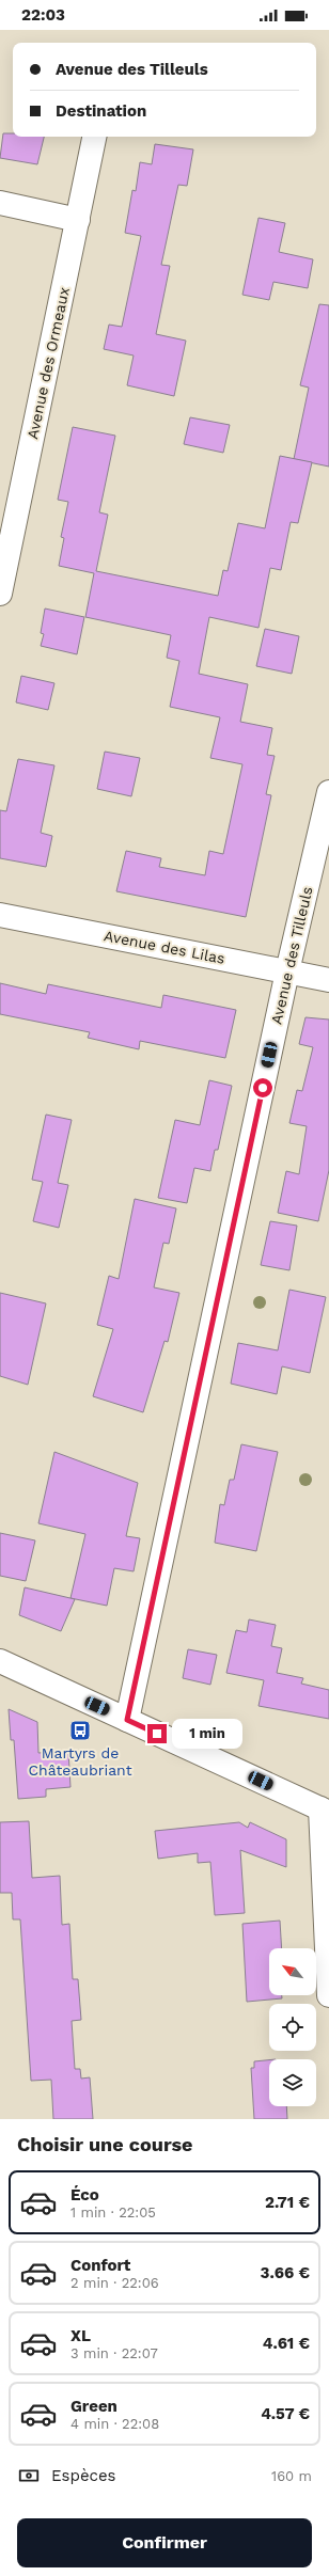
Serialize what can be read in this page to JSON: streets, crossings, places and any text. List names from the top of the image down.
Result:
{
  "streets": {
    "street": ["Avenue des Ormeaux", "Avenue des Lilas", "Avenue des Tilleuls"]
  },
  "crossings": [
    ["Avenue des Lilas", "Avenue des Tilleuls"]
  ],
  "places": {
    "bus stop": ["Martyrs de Châteaubriant"]
  },
  "north": "top left",
  "page": {
    "status": "22:03",
    "banner": ["Avenue des Tilleuls", "Destination"],
    "bubble": "1 min",
    "heading": "Choisir une course",
    "list": [
      {
        "name": "Éco",
        "note": "1 min · 22:05",
        "value": "2.71 €"
      },
      {
        "name": "Confort",
        "note": "2 min · 22:06",
        "value": "3.66 €"
      },
      {
        "name": "XL",
        "note": "3 min · 22:07",
        "value": "4.61 €"
      },
      {
        "name": "Green",
        "note": "4 min · 22:08",
        "value": "4.57 €"
      }
    ],
    "pay": ["Espèces", "160 m"],
    "buttons": "Confirmer"
  }
}
